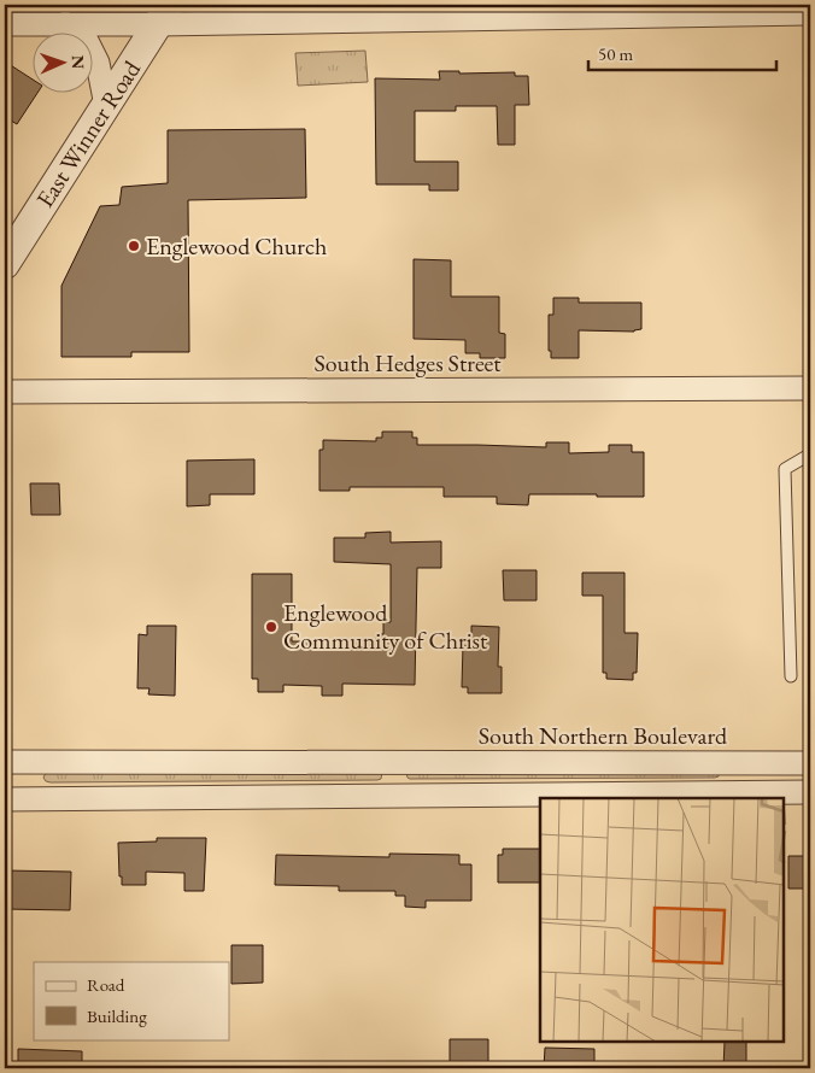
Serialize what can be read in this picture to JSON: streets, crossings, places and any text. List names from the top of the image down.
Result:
{
  "streets": {
    "street": ["East Winner Road", "South Hedges Street", "South Northern Boulevard"]
  },
  "places": ["Englewood Church", "Englewood Community of Christ"],
  "legend": ["Road", "Building"],
  "scale_bar": "50 m",
  "north": "right"
}
